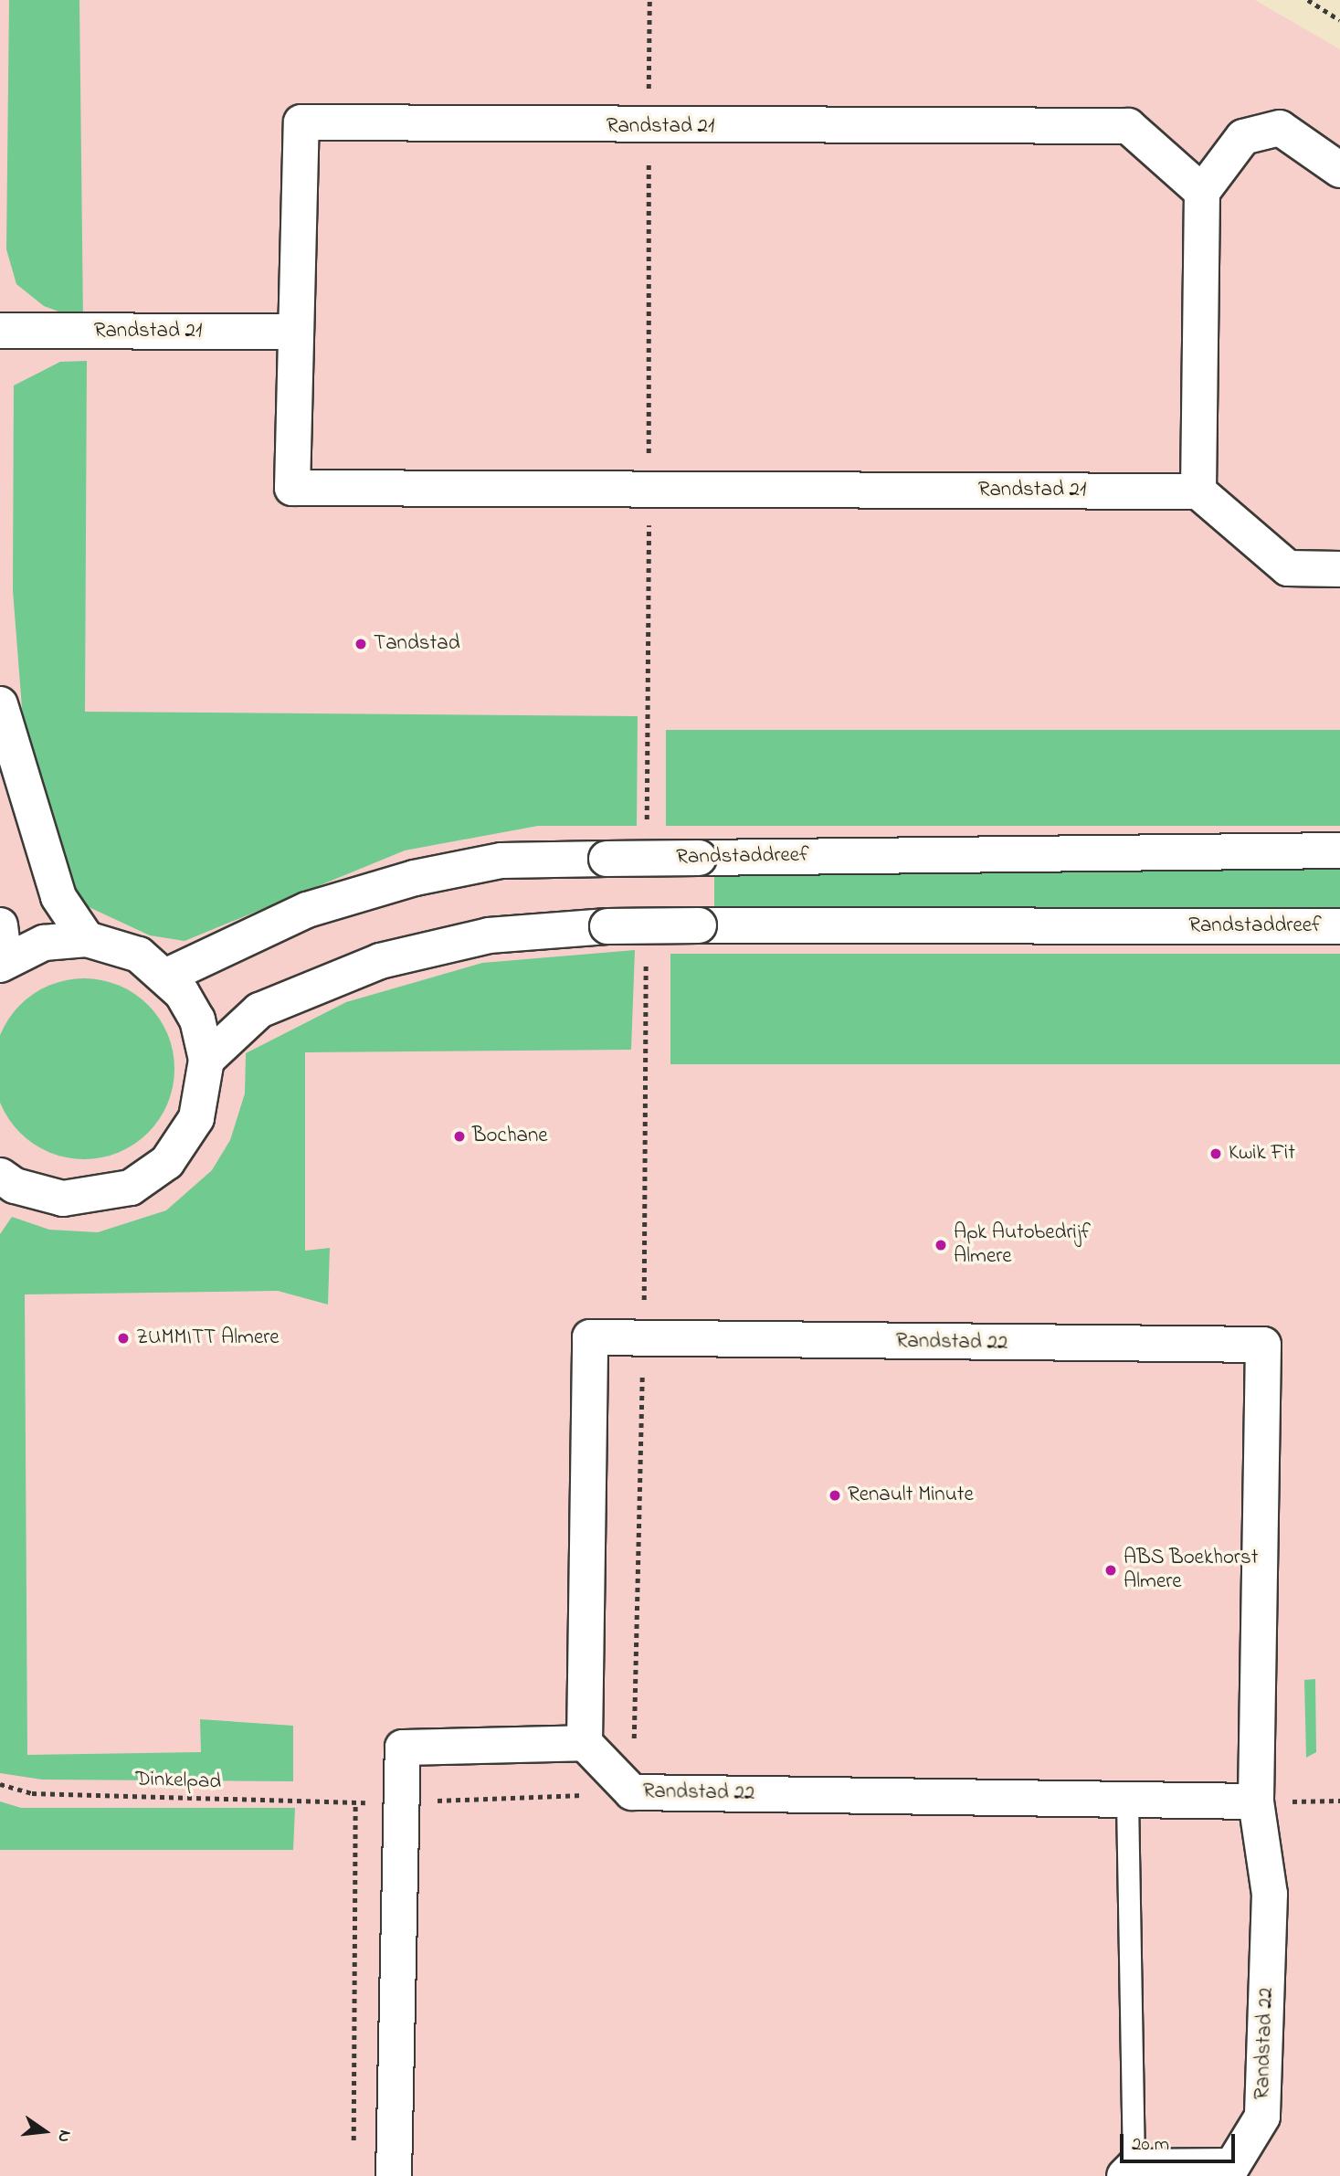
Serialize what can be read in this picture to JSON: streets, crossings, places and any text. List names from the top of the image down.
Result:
{
  "streets": {
    "street": ["Randstad 21", "Randstaddreef", "Randstad 22"],
    "path": ["Dinkelpad"]
  },
  "crossings": [
    ["Randstad 22", "Dinkelpad"]
  ],
  "places": [
    "Tandstad",
    "Bochane",
    "Kwik Fit",
    "Apk Autobedrijf Almere",
    "ZUMMITT Almere",
    "Renault Minute",
    "ABS Boekhorst Almere"
  ],
  "scale_bar": "20 m",
  "north": "right"
}
